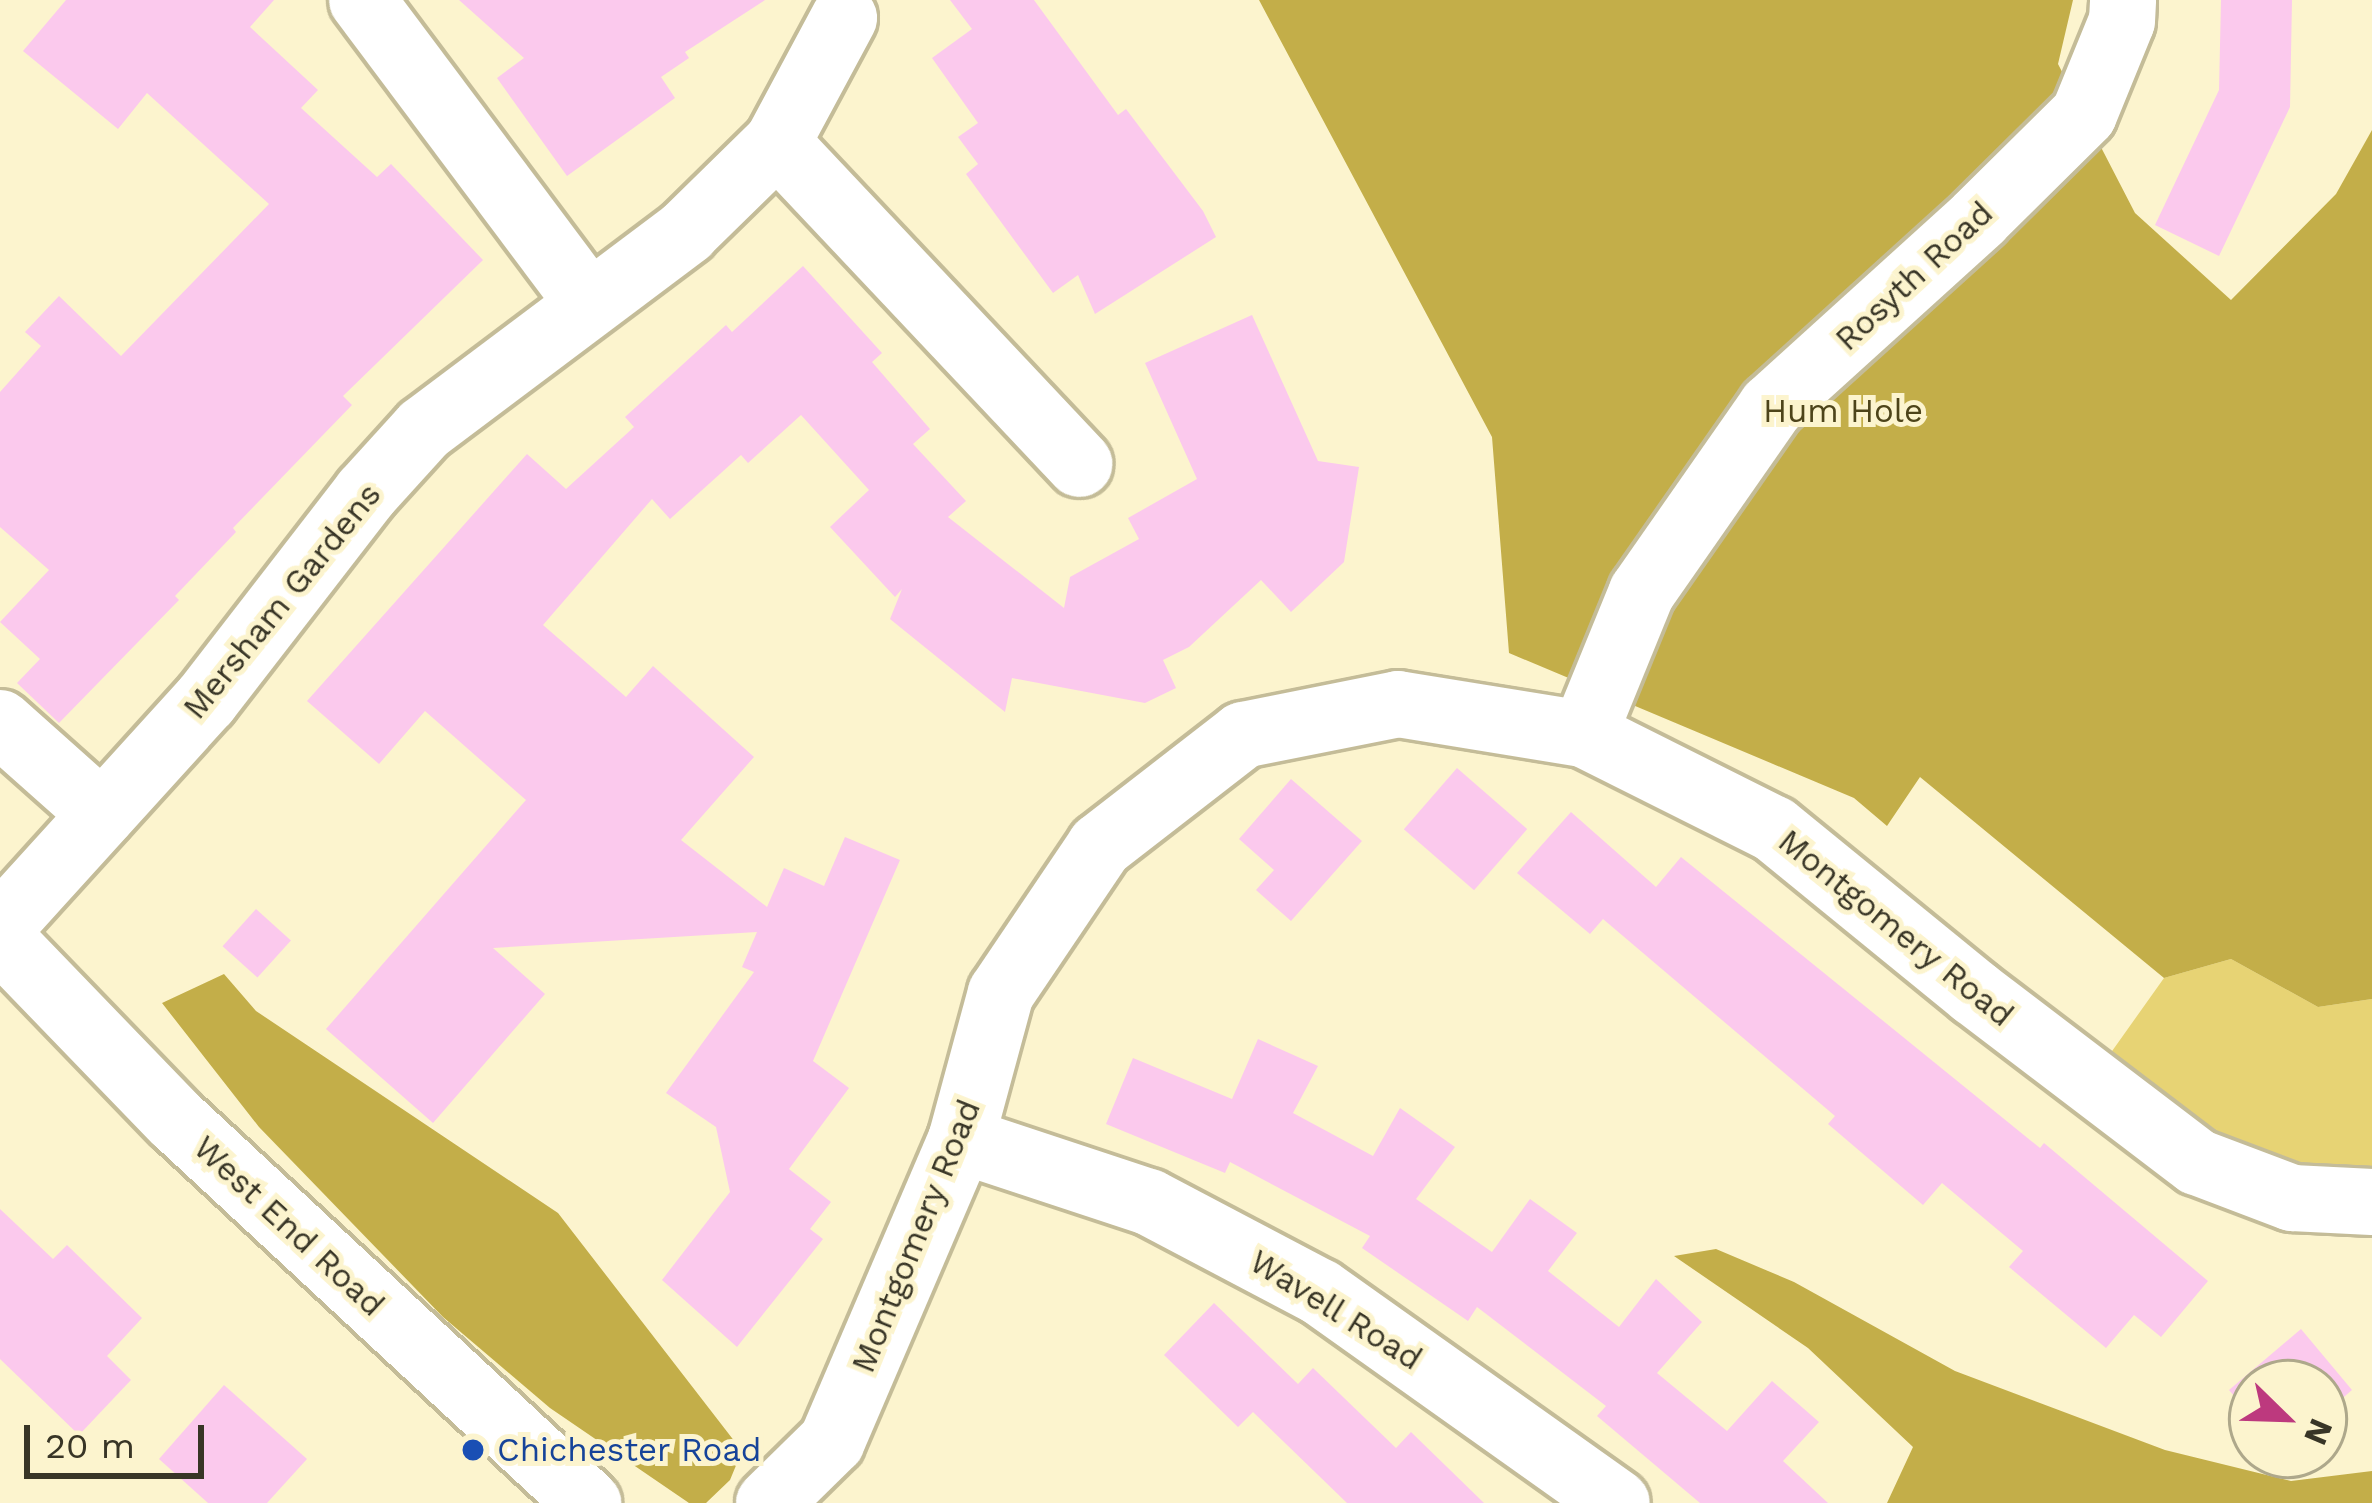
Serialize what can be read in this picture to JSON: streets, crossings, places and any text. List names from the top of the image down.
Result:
{
  "streets": {
    "street": [
      "Rosyth Road",
      "Mersham Gardens",
      "Montgomery Road",
      "West End Road",
      "Wavell Road"
    ]
  },
  "crossings": [
    ["Rosyth Road", "Montgomery Road"],
    ["Montgomery Road", "Wavell Road"]
  ],
  "parks": ["Hum Hole"],
  "places": ["Chichester Road"],
  "scale_bar": "20 m",
  "north": "bottom right"
}
